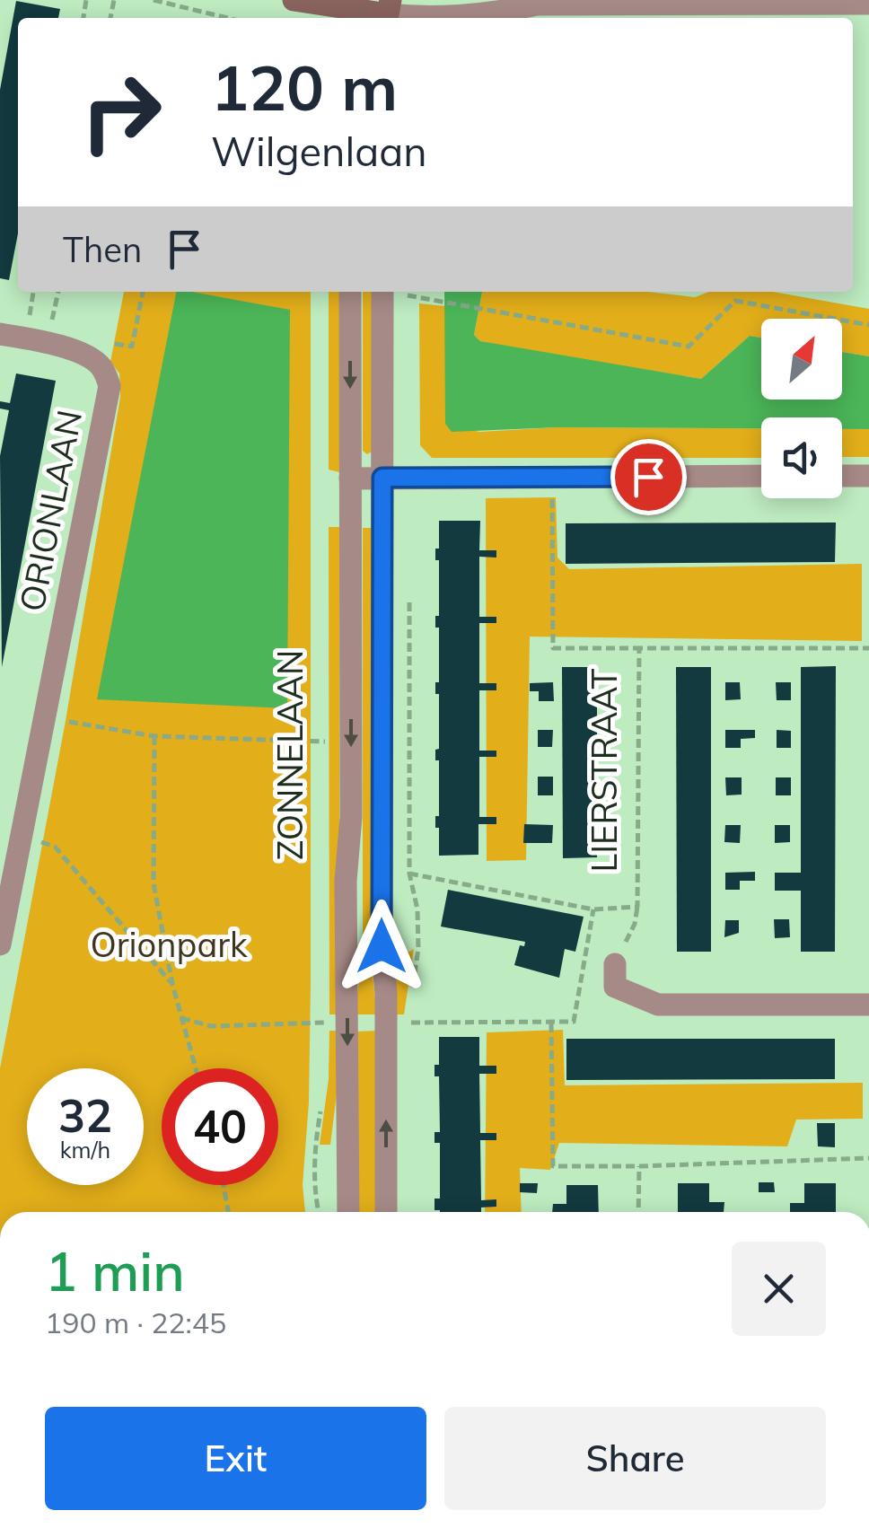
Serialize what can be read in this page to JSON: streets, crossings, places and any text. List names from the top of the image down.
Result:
{
  "streets": {
    "street": ["ORIONLAAN", "ZONNELAAN"],
    "path": ["LIERSTRAAT"]
  },
  "parks": ["Orionpark"],
  "north": "top right",
  "page": {
    "turn": ["120 m", "Wilgenlaan"],
    "then": "Then",
    "speed": "32 km/h",
    "limit": "40",
    "heading": ["1 min", "190 m · 22:45"],
    "buttons": ["Exit", "Share"]
  }
}
